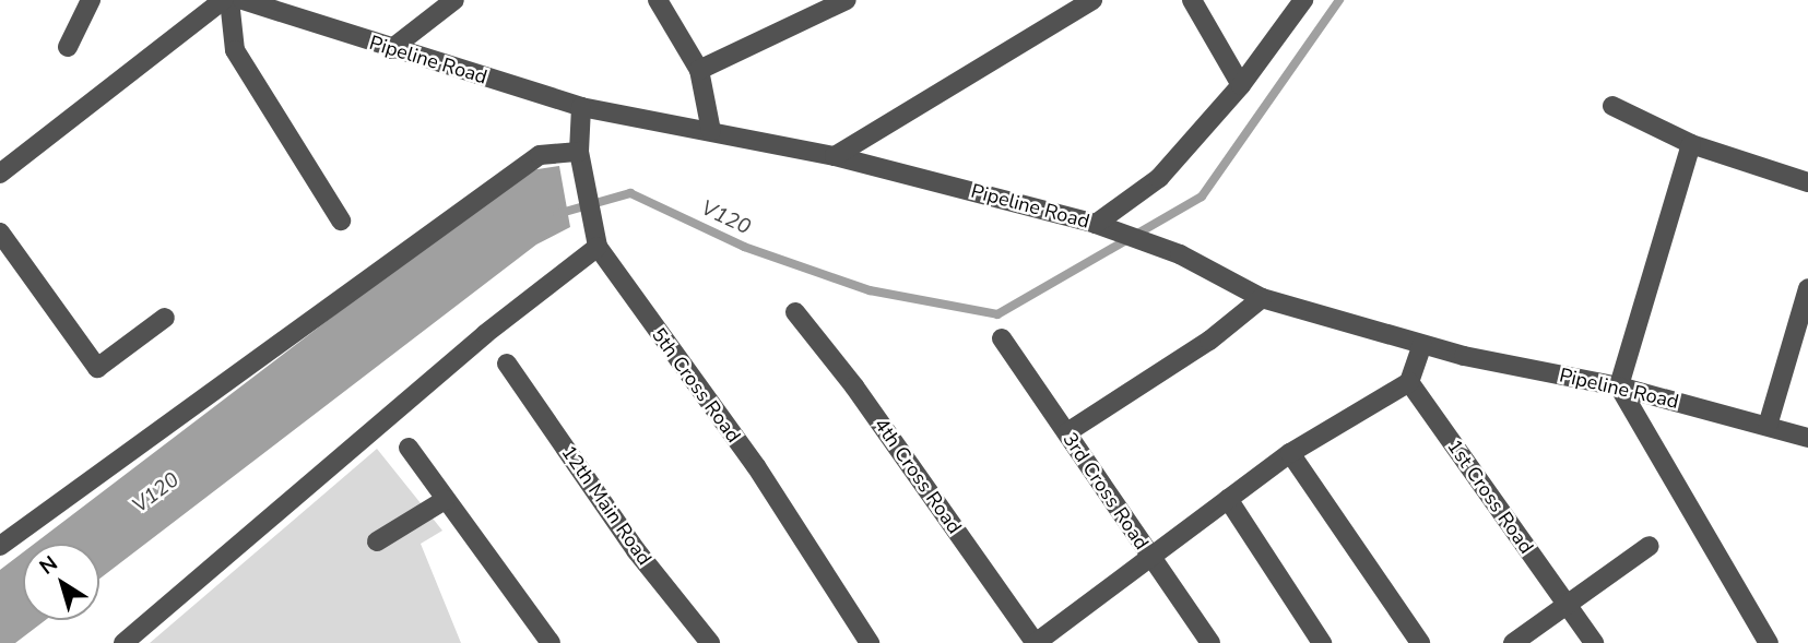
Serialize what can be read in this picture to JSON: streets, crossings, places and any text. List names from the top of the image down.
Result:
{
  "streets": {
    "street": [
      "Pipeline Road",
      "5th Cross Road",
      "4th Cross Road",
      "3rd Cross Road",
      "1st Cross Road",
      "12th Main Road"
    ]
  },
  "crossings": [
    ["Pipeline Road", "5th Cross Road"]
  ],
  "water": ["V120"],
  "north": "top left"
}
